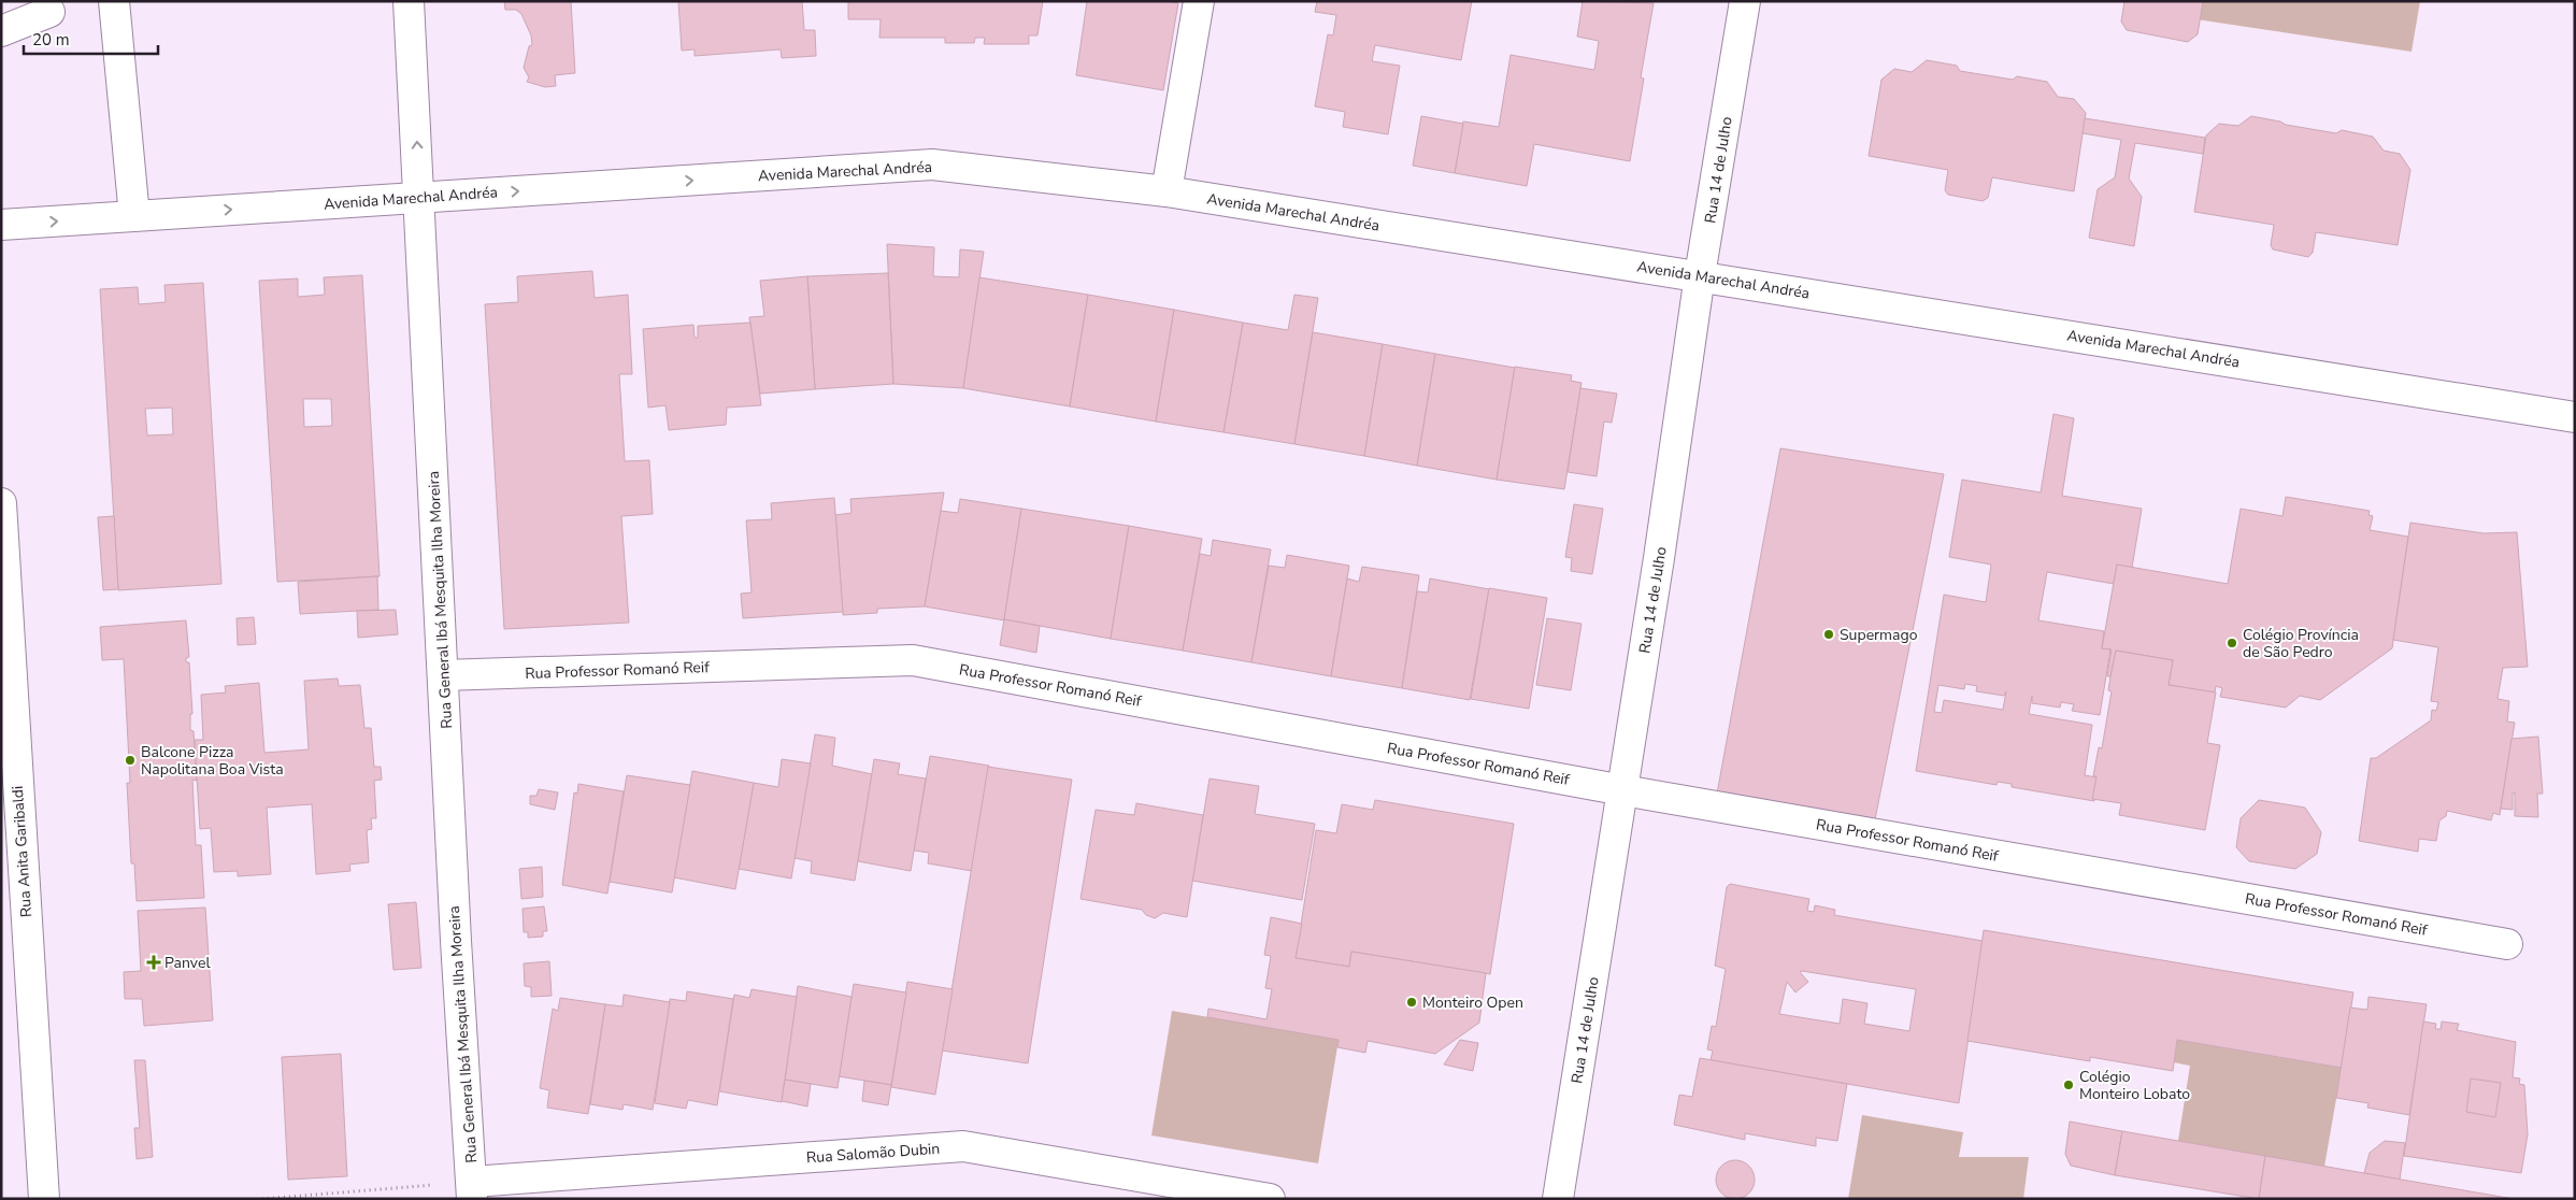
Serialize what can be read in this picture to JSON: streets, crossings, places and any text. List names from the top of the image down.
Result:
{
  "streets": {
    "street": [
      "Rua 14 de Julho",
      "Avenida Marechal Andréa",
      "Rua General Ibá Mesquita Ilha Moreira",
      "Rua Professor Romanó Reif",
      "Rua Anita Garibaldi",
      "Rua Salomão Dubin"
    ]
  },
  "crossings": [
    ["Rua 14 de Julho", "Avenida Marechal Andréa"],
    ["Rua 14 de Julho", "Rua Professor Romanó Reif"],
    ["Avenida Marechal Andréa", "Rua General Ibá Mesquita Ilha Moreira"],
    ["Rua General Ibá Mesquita Ilha Moreira", "Rua Professor Romanó Reif"],
    ["Rua General Ibá Mesquita Ilha Moreira", "Rua Salomão Dubin"]
  ],
  "one_way": ["Avenida Marechal Andréa"],
  "places": {
    "other": [
      "Supermago",
      "Colégio Província de São Pedro",
      "Balcone Pizza Napolitana Boa Vista",
      "Monteiro Open",
      "Colégio Monteiro Lobato"
    ],
    "health": ["Panvel"]
  },
  "scale_bar": "20 m"
}
